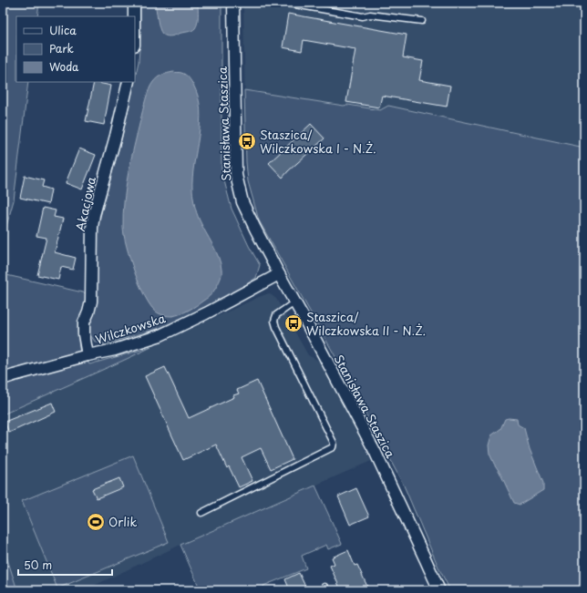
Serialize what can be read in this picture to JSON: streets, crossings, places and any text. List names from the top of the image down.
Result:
{
  "streets": {
    "street": ["Stanisława Staszica", "Akacjowa", "Wilczkowska"]
  },
  "crossings": [
    ["Stanisława Staszica", "Wilczkowska"],
    ["Akacjowa", "Wilczkowska"]
  ],
  "places": {
    "bus stop": ["Staszica/ Wilczkowska I - N.Ż.", "Staszica/ Wilczkowska II - N.Ż."],
    "sports": ["Orlik"]
  },
  "legend": ["Ulica", "Park", "Woda"],
  "scale_bar": "50 m"
}
